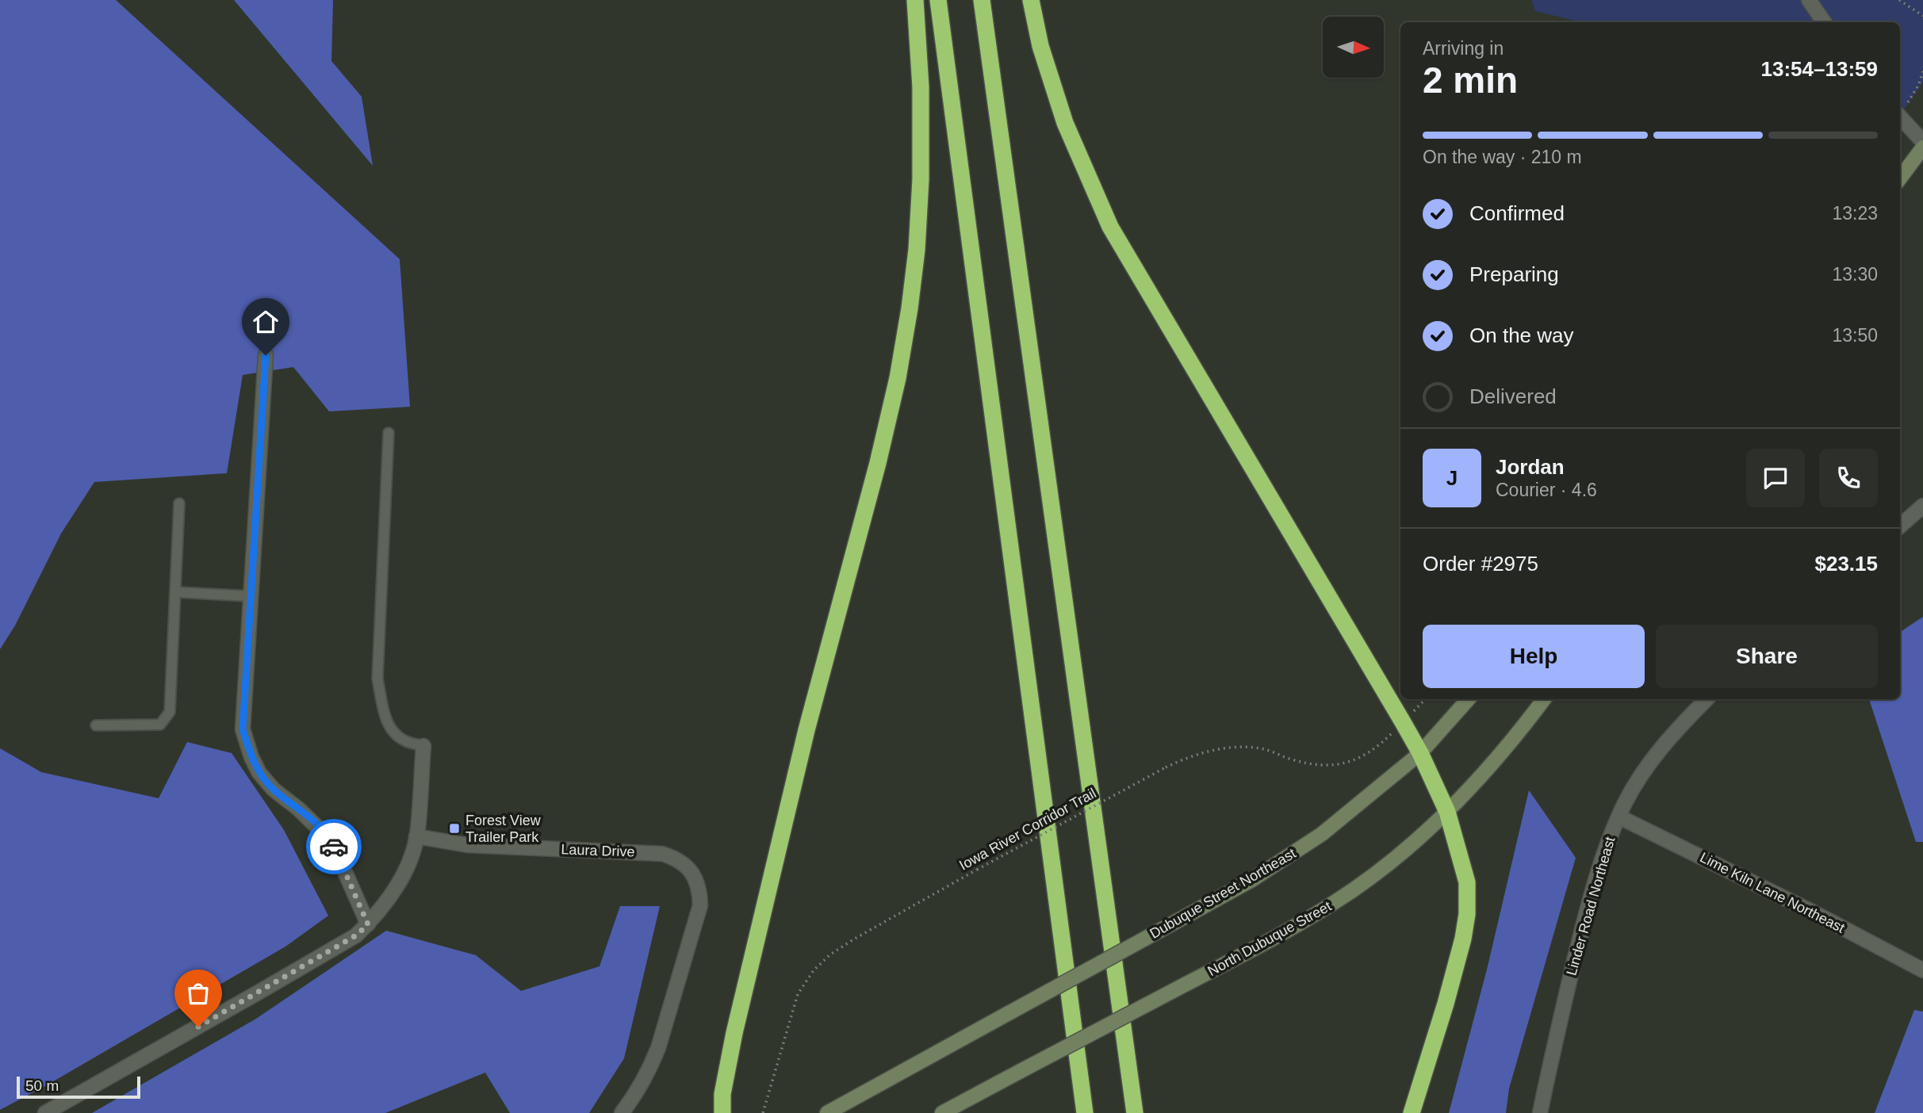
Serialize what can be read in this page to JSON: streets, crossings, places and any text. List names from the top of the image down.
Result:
{
  "streets": {
    "main road": ["Dubuque Street Northeast", "North Dubuque Street"],
    "street": ["Laura Drive", "Lime Kiln Lane Northeast", "Linder Road Northeast"],
    "path": ["Iowa River Corridor Trail"]
  },
  "crossings": [
    ["Lime Kiln Lane Northeast", "Linder Road Northeast"]
  ],
  "places": {
    "transit": ["Forest View Trailer Park"]
  },
  "scale_bar": "50 m",
  "north": "right",
  "page": {
    "heading": ["2 min", "Arriving in", "13:54–13:59"],
    "panel": [
      "Jordan",
      "Courier · 4.6",
      "Order #2975",
      "$23.15"
    ],
    "bar": "On the way · 210 m",
    "list": [
      ["Confirmed", "13:23"],
      ["Preparing", "13:30"],
      ["On the way", "13:50"],
      "Delivered"
    ],
    "round": "J",
    "buttons": ["Help", "Share"],
    "scale": "50 m"
  }
}
